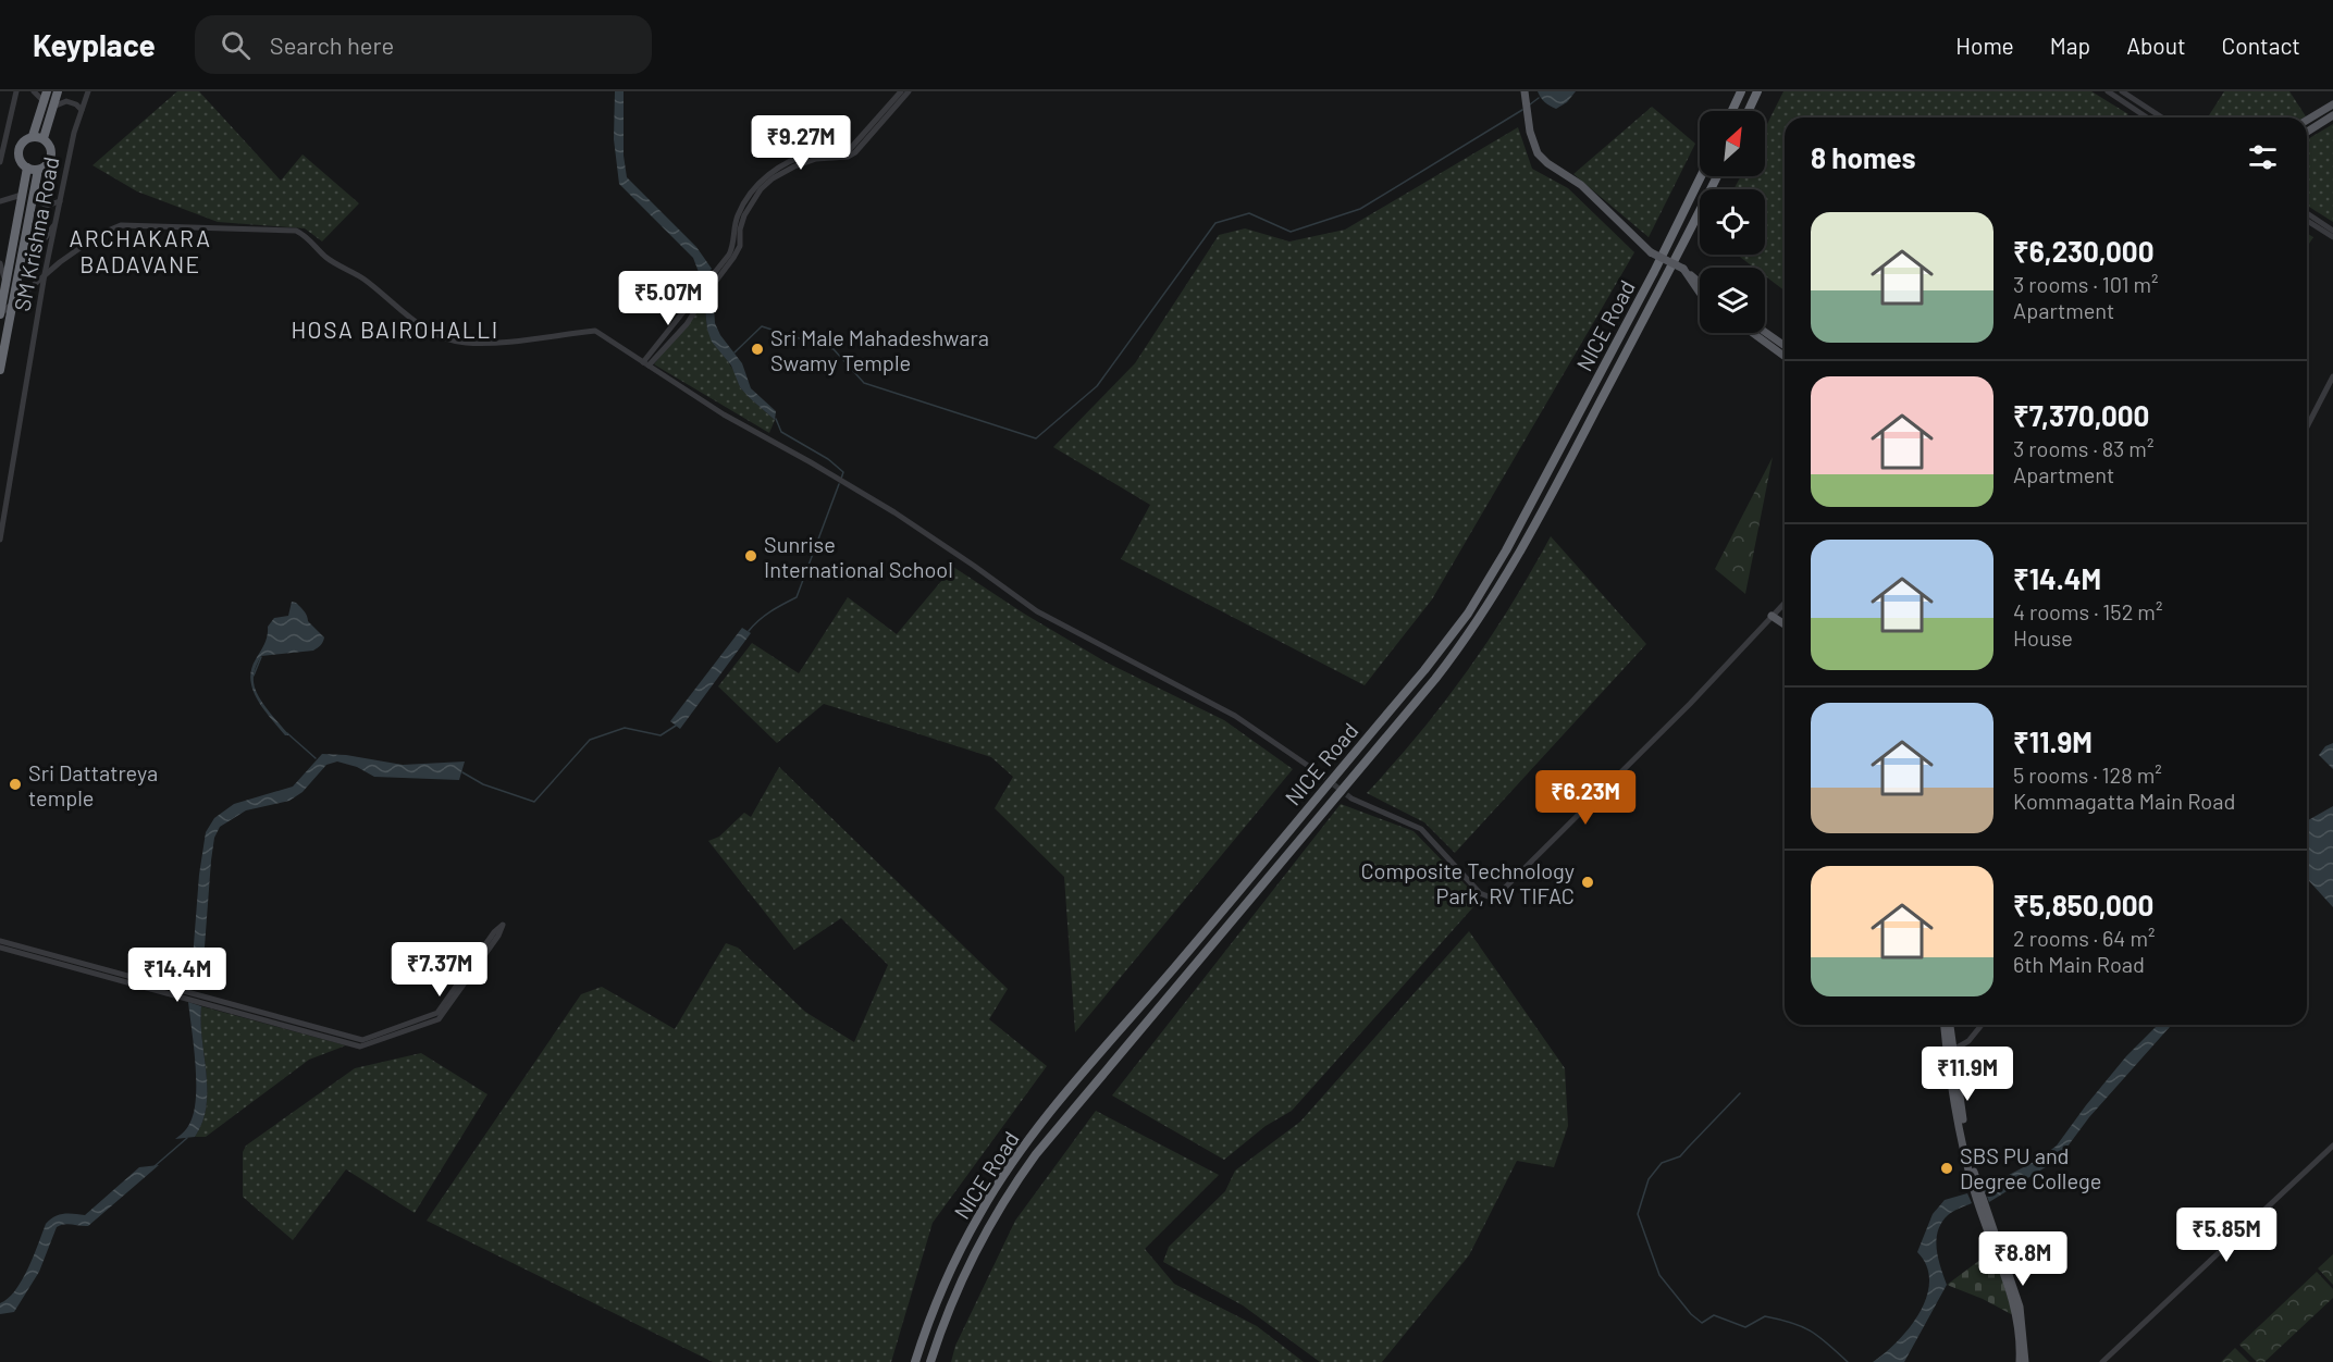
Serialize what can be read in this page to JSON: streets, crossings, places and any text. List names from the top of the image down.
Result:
{
  "streets": {
    "highway": ["SM Krishna Road", "NICE Road"]
  },
  "districts": ["ARCHAKARA BADAVANE", "HOSA BAIROHALLI"],
  "places": [
    "Sri Male Mahadeshwara Swamy Temple",
    "Sunrise International School",
    "Sri Dattatreya temple",
    "Composite Technology Park, RV TIFAC",
    "SBS PU and Degree College"
  ],
  "north": "top right",
  "page": {
    "header": "Keyplace",
    "search": "Search here",
    "nav": [
      "Home",
      "Map",
      "About",
      "Contact"
    ],
    "price": [
      "₹9.27M",
      "₹5.07M",
      "₹6.23M",
      "₹7.37M",
      "₹14.4M",
      "₹11.9M",
      "₹5.85M",
      "₹8.8M"
    ],
    "heading": "8 homes",
    "list": [
      {
        "name": "₹6,230,000",
        "note": "3 rooms · 101 m² · Apartment"
      },
      {
        "name": "₹7,370,000",
        "note": "3 rooms · 83 m² · Apartment"
      },
      {
        "name": "₹14.4M",
        "note": "4 rooms · 152 m² · House"
      },
      {
        "name": "₹11.9M",
        "note": "5 rooms · 128 m² · Kommagatta Main Road"
      },
      {
        "name": "₹5,850,000",
        "note": "2 rooms · 64 m² · 6th Main Road"
      }
    ]
  }
}
